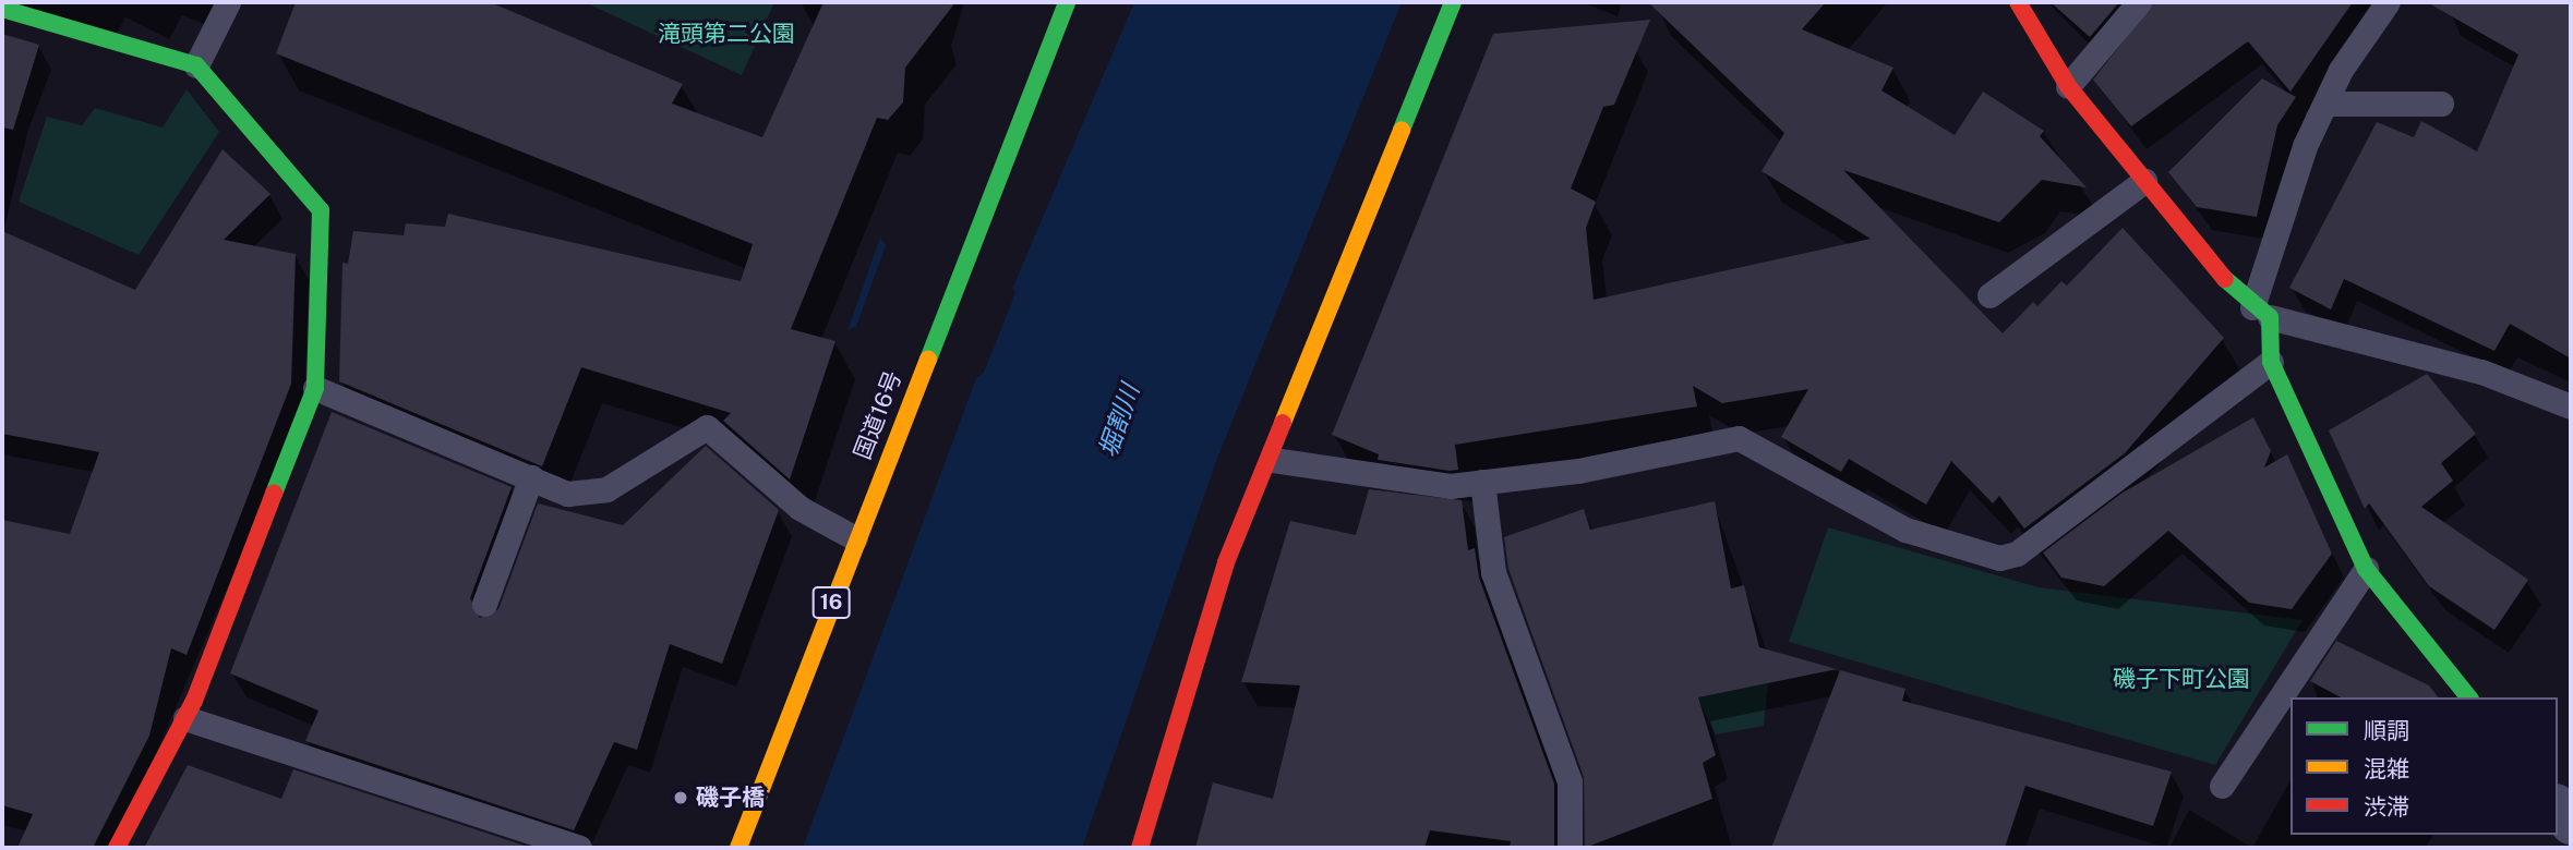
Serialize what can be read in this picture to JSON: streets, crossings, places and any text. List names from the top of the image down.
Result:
{
  "streets": {
    "main road": ["国道16号", "16"]
  },
  "water": ["堀割川"],
  "parks": ["滝頭第二公園", "磯子下町公園"],
  "places": ["磯子橋"],
  "legend": ["順調", "混雑", "渋滞"]
}
